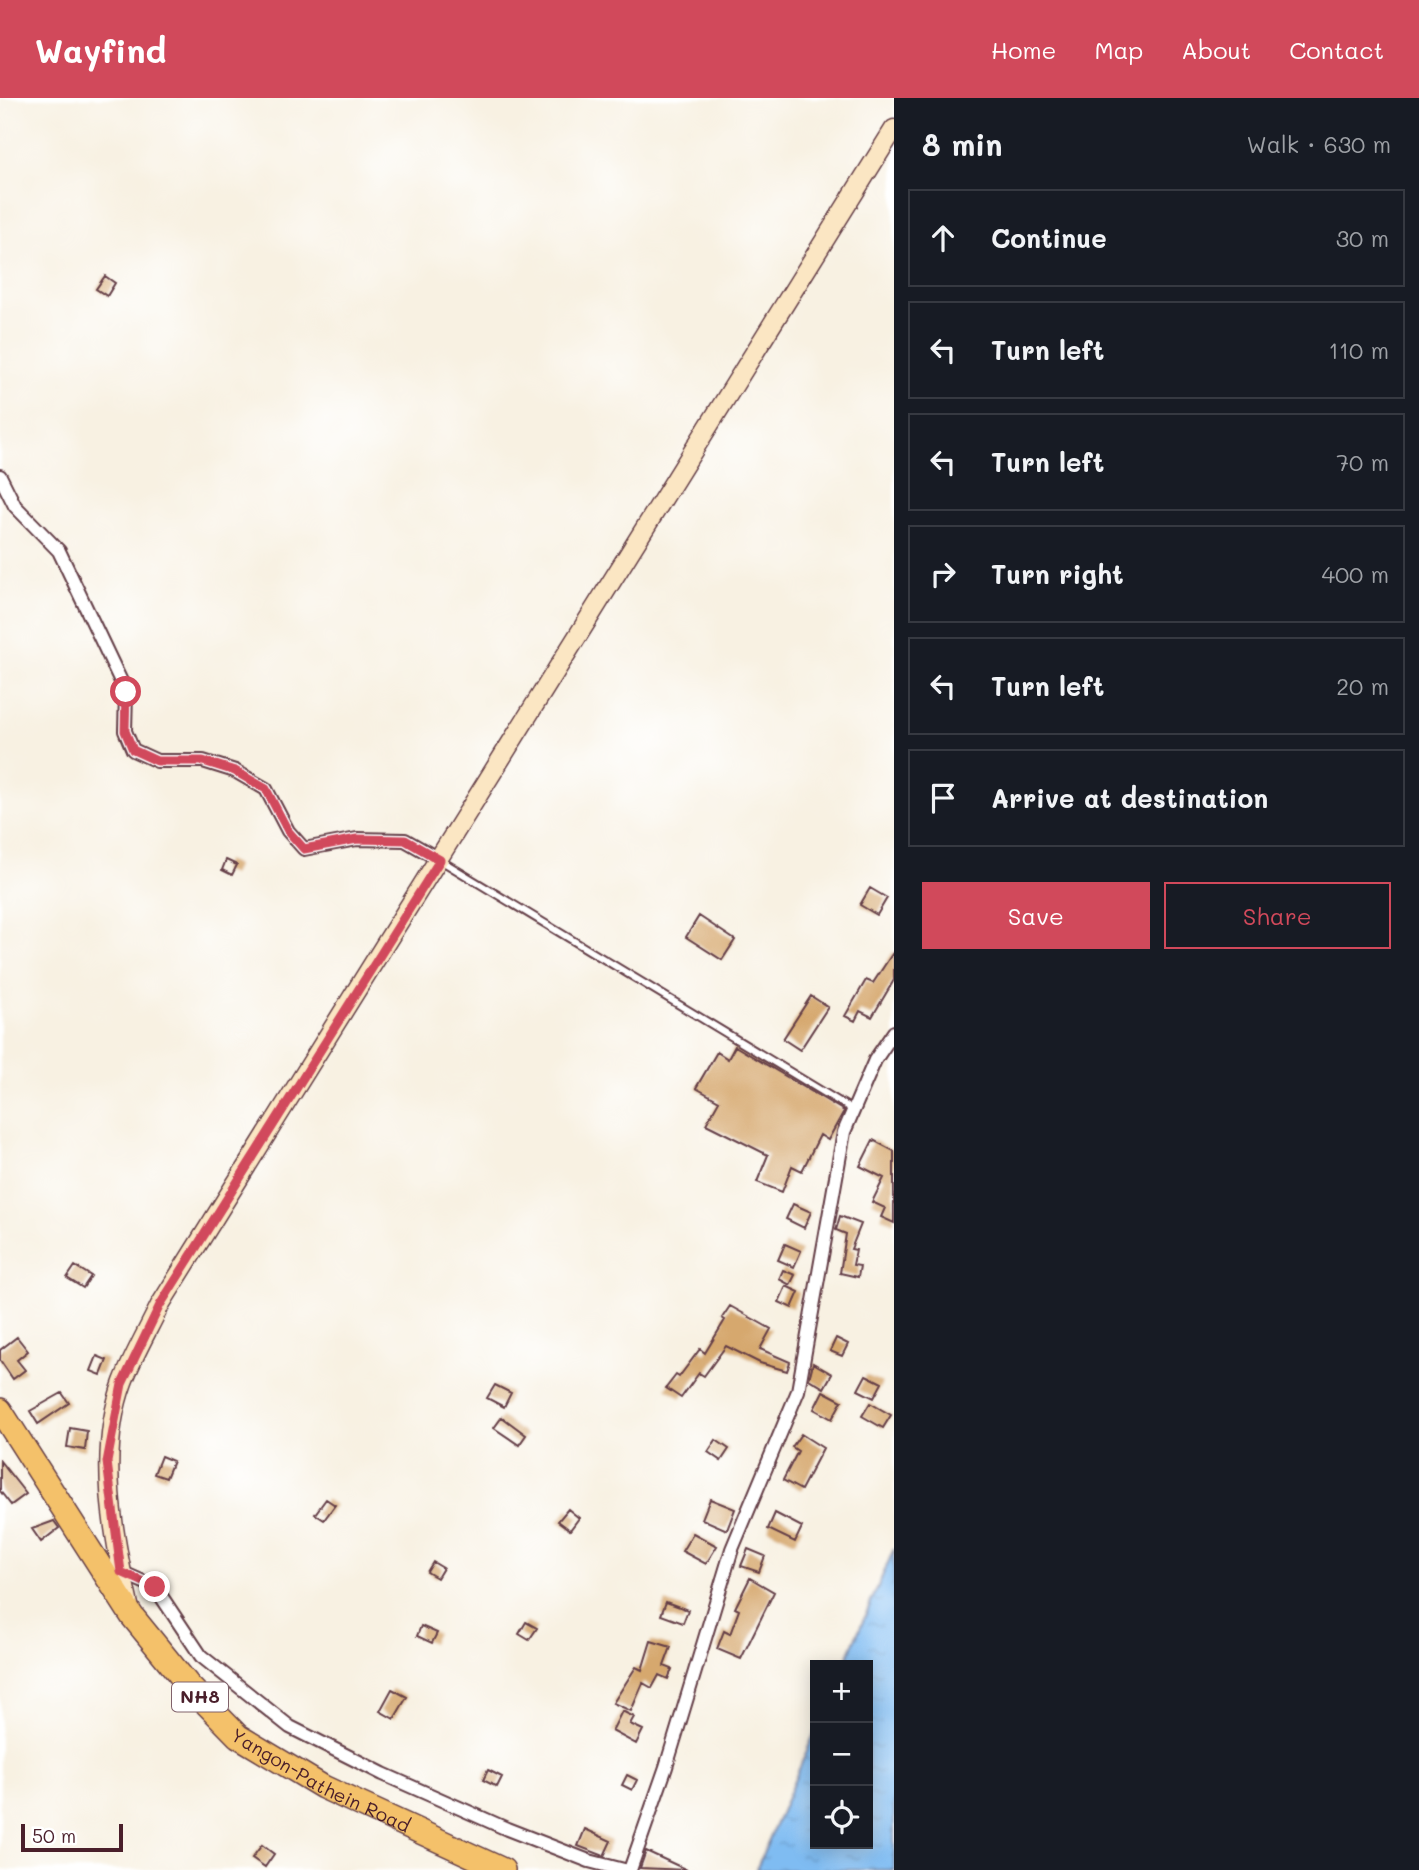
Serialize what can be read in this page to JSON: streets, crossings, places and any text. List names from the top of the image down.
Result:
{
  "streets": {
    "highway": ["NH8", "Yangon-Pathein Road"]
  },
  "scale_bar": "50 m",
  "page": {
    "header": "Wayfind",
    "nav": [
      "Home",
      "Map",
      "About",
      "Contact"
    ],
    "heading": ["8 min", "Walk · 630 m"],
    "list": [
      ["Continue", "30 m"],
      ["Turn left", "110 m"],
      ["Turn left", "70 m"],
      ["Turn right", "400 m"],
      ["Turn left", "20 m"],
      "Arrive at destination"
    ],
    "buttons": ["Save", "Share"],
    "map_buttons": ["+", "−"],
    "scale": "50 m"
  }
}
